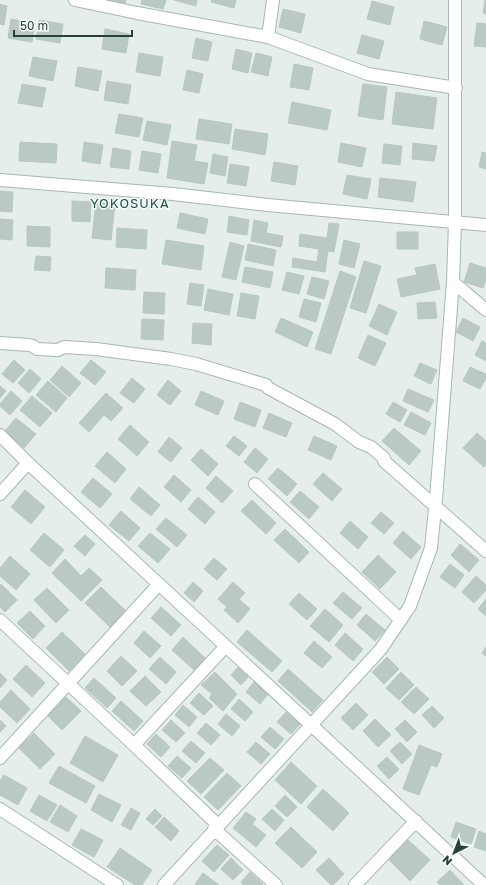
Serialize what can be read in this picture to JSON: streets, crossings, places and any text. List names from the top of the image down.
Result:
{
  "districts": ["YOKOSUKA"],
  "scale_bar": "50 m",
  "north": "bottom left"
}
